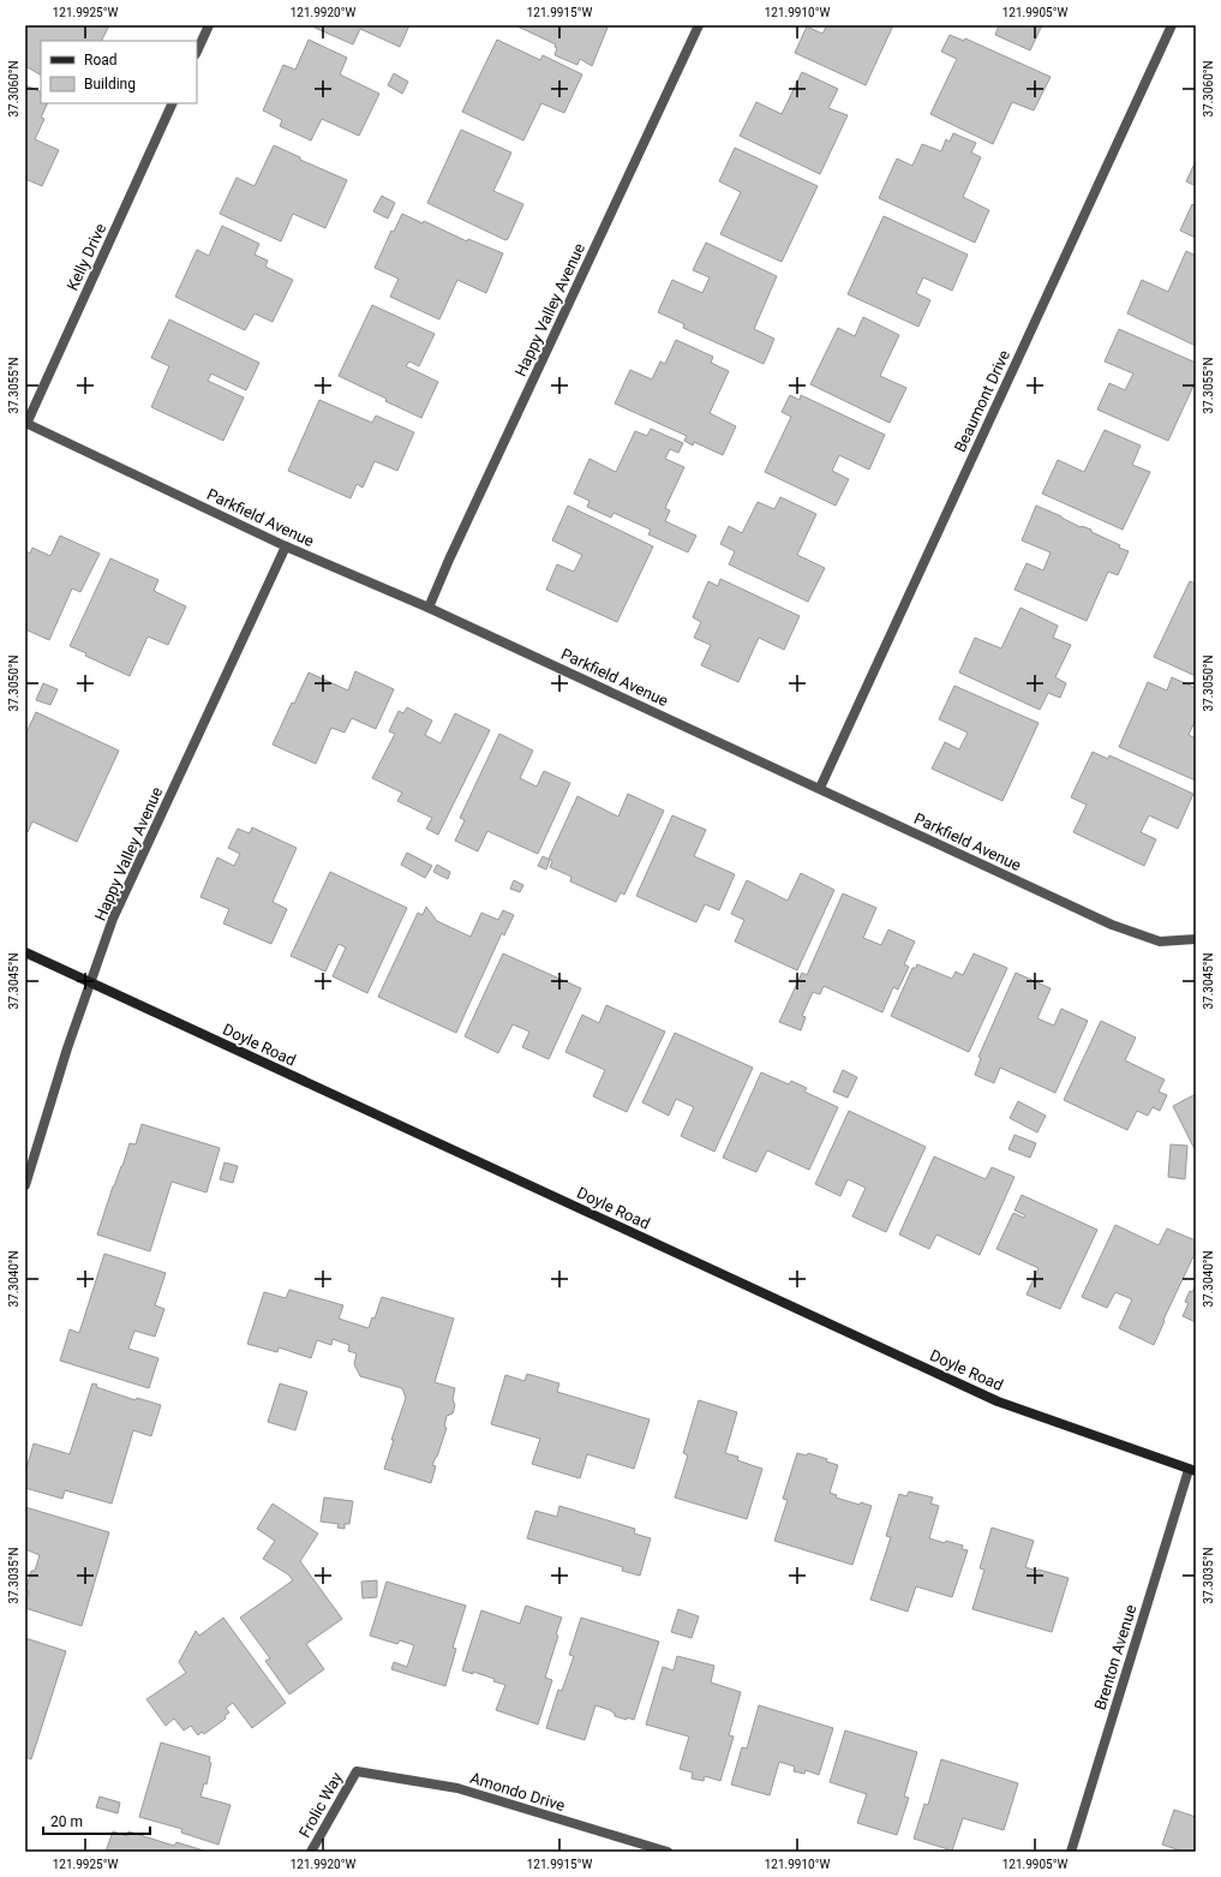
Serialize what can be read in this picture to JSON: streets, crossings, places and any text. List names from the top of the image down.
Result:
{
  "streets": {
    "main road": ["Doyle Road"],
    "street": [
      "Kelly Drive",
      "Happy Valley Avenue",
      "Beaumont Drive",
      "Parkfield Avenue",
      "Brenton Avenue",
      "Amondo Drive",
      "Frolic Way"
    ]
  },
  "crossings": [
    ["Kelly Drive", "Parkfield Avenue"],
    ["Happy Valley Avenue", "Parkfield Avenue"],
    ["Happy Valley Avenue", "Doyle Road"],
    ["Beaumont Drive", "Parkfield Avenue"],
    ["Doyle Road", "Brenton Avenue"],
    ["Amondo Drive", "Frolic Way"]
  ],
  "legend": ["Road", "Building"],
  "scale_bar": "20 m",
  "coordinates": [
    "121.9925°W",
    "121.9920°W",
    "121.9915°W",
    "121.9910°W",
    "121.9905°W",
    "37.3060°N",
    "37.3055°N",
    "37.3050°N",
    "37.3045°N",
    "37.3040°N",
    "37.3035°N"
  ]
}
